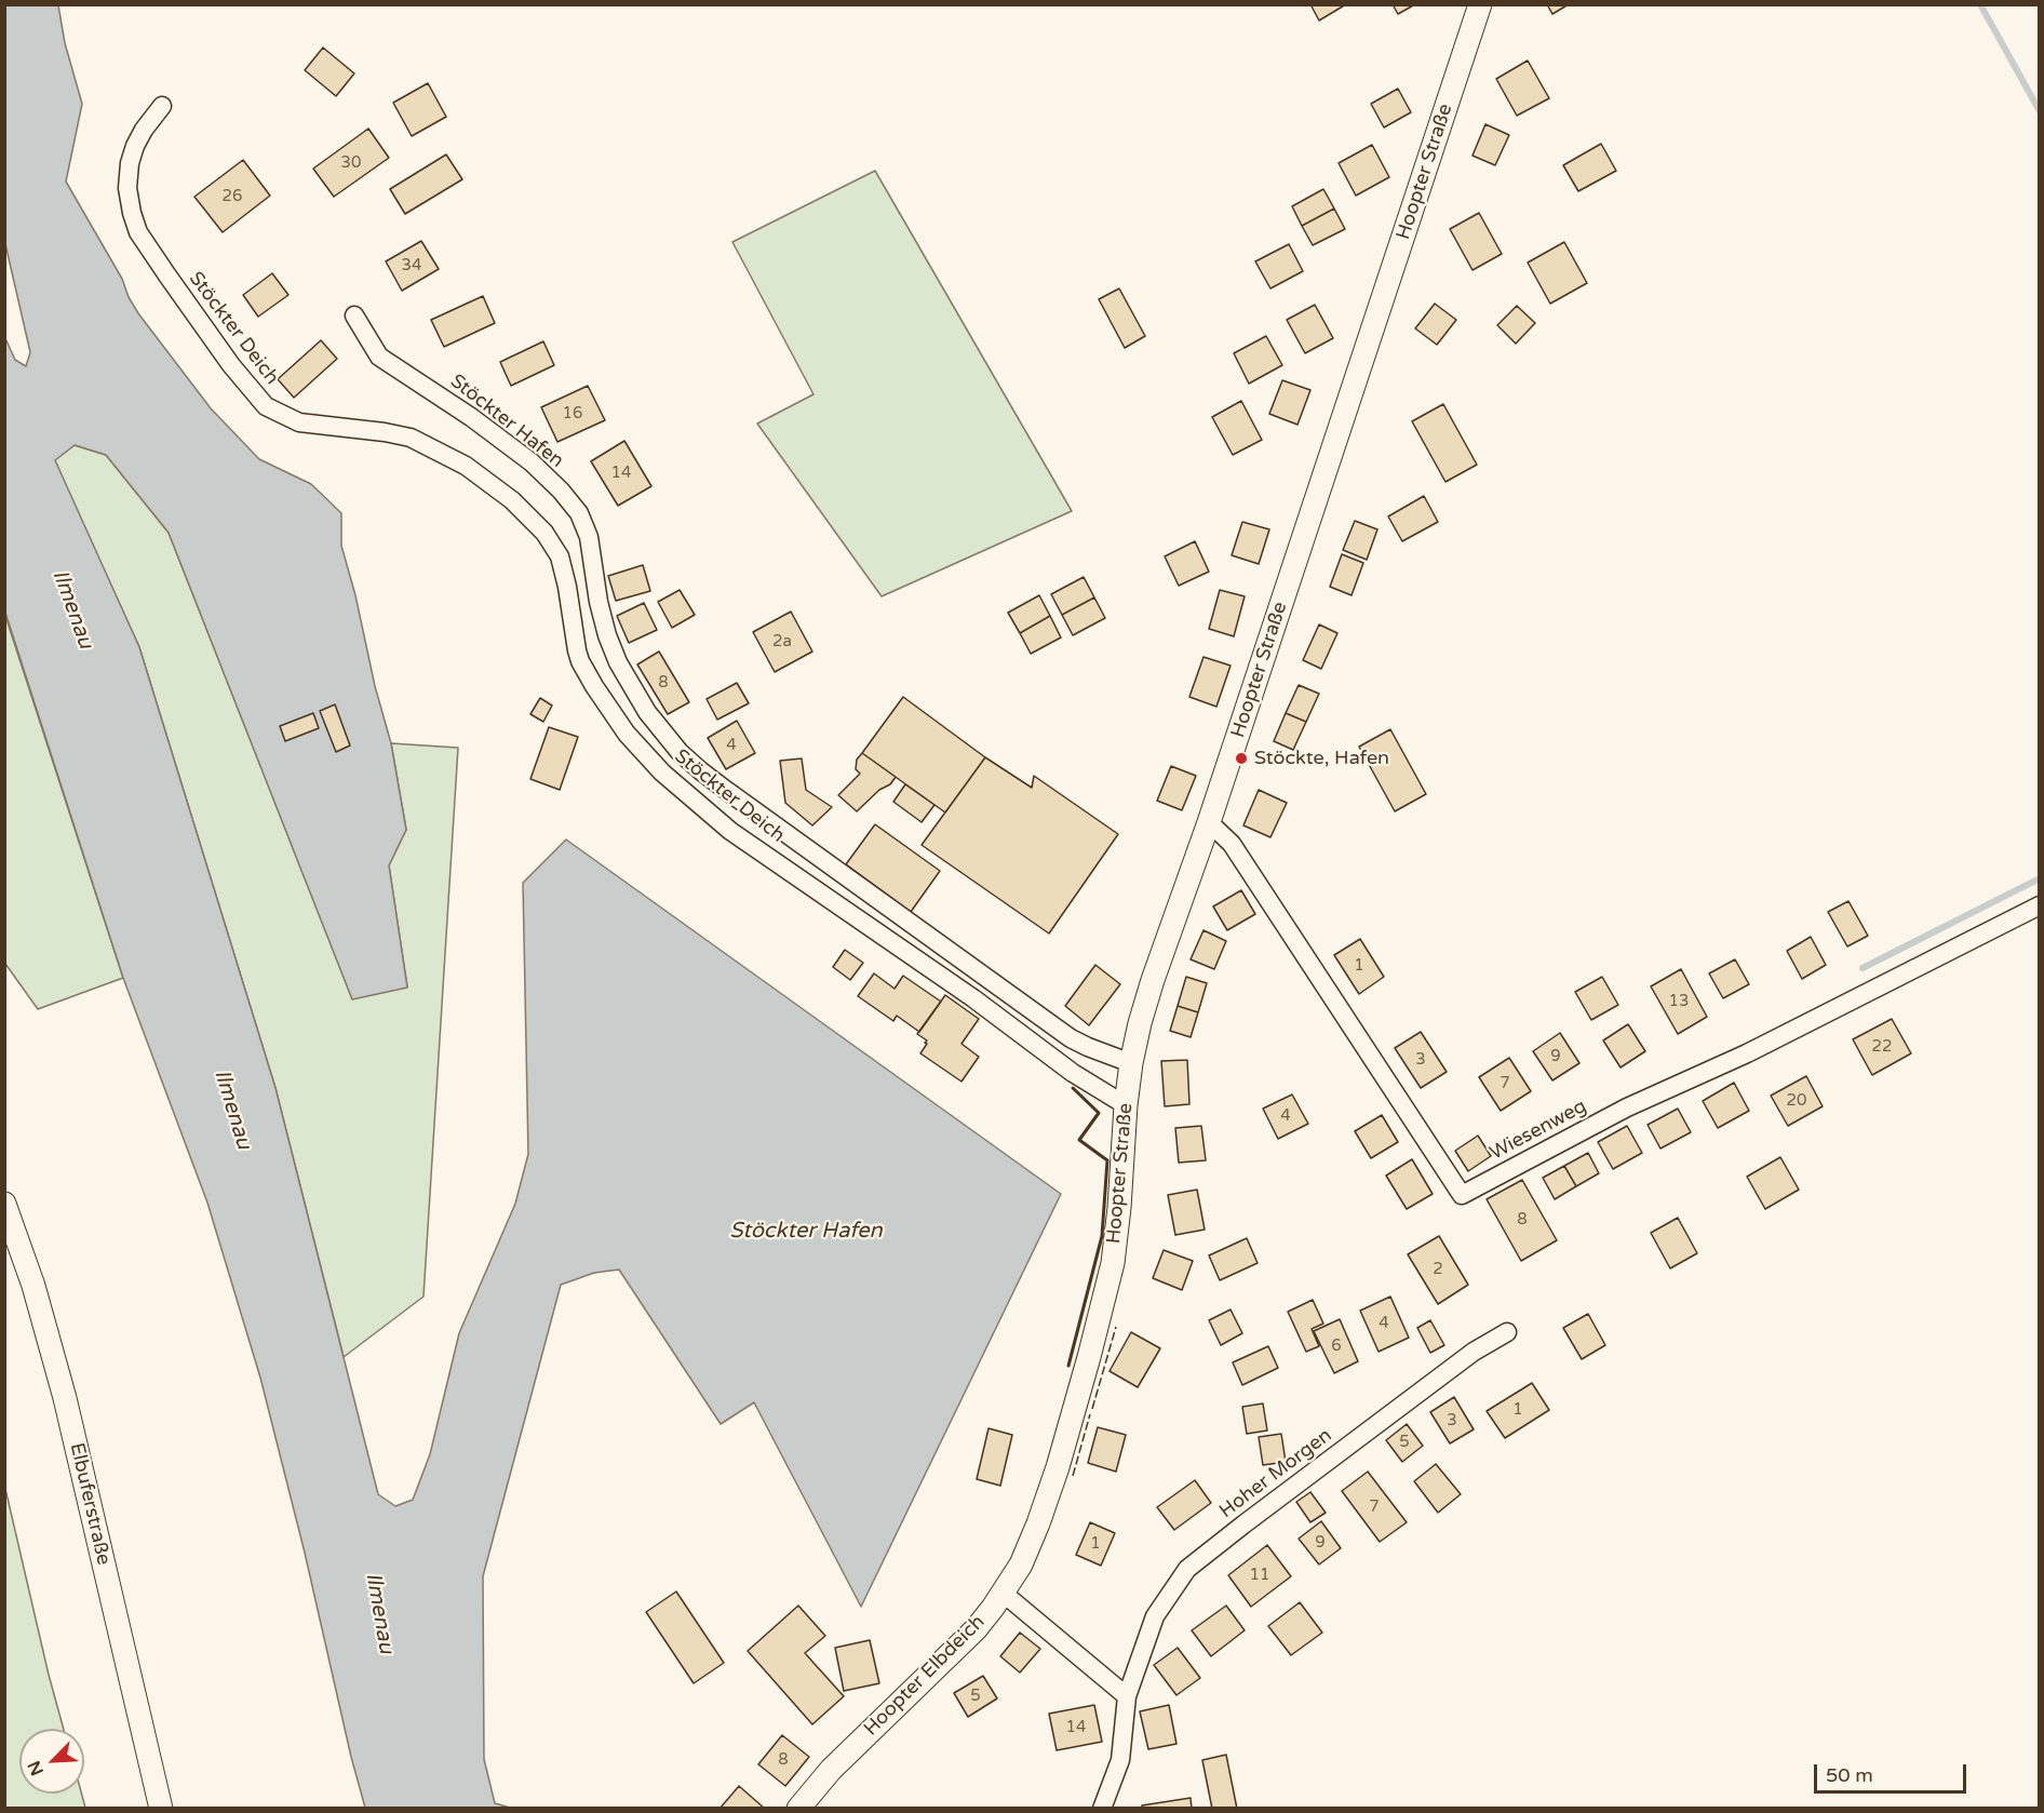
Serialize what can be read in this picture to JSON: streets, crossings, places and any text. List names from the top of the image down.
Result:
{
  "streets": {
    "street": [
      "Hoopter Straße",
      "Stöckter Deich",
      "Stöckter Hafen",
      "Wiesenweg",
      "Hoher Morgen",
      "Elbuferstraße",
      "Hoopter Elbdeich"
    ]
  },
  "crossings": [
    ["Hoopter Straße", "Stöckter Deich"],
    ["Hoopter Straße", "Stöckter Hafen"],
    ["Hoopter Straße", "Wiesenweg"],
    ["Hoopter Straße", "Hoopter Elbdeich"]
  ],
  "water": ["Ilmenau", "Stöckter Hafen"],
  "places": ["Stöckte, Hafen"],
  "house_numbers": [
    "30",
    "26",
    "34",
    "16",
    "14",
    "2a",
    "8",
    "4",
    "1",
    "13",
    "22",
    "9",
    "3",
    "7",
    "20",
    "4",
    "8",
    "2",
    "4",
    "6",
    "1",
    "3",
    "5",
    "7",
    "9",
    "1",
    "11",
    "5",
    "14",
    "8"
  ],
  "scale_bar": "50 m",
  "north": "bottom left"
}
